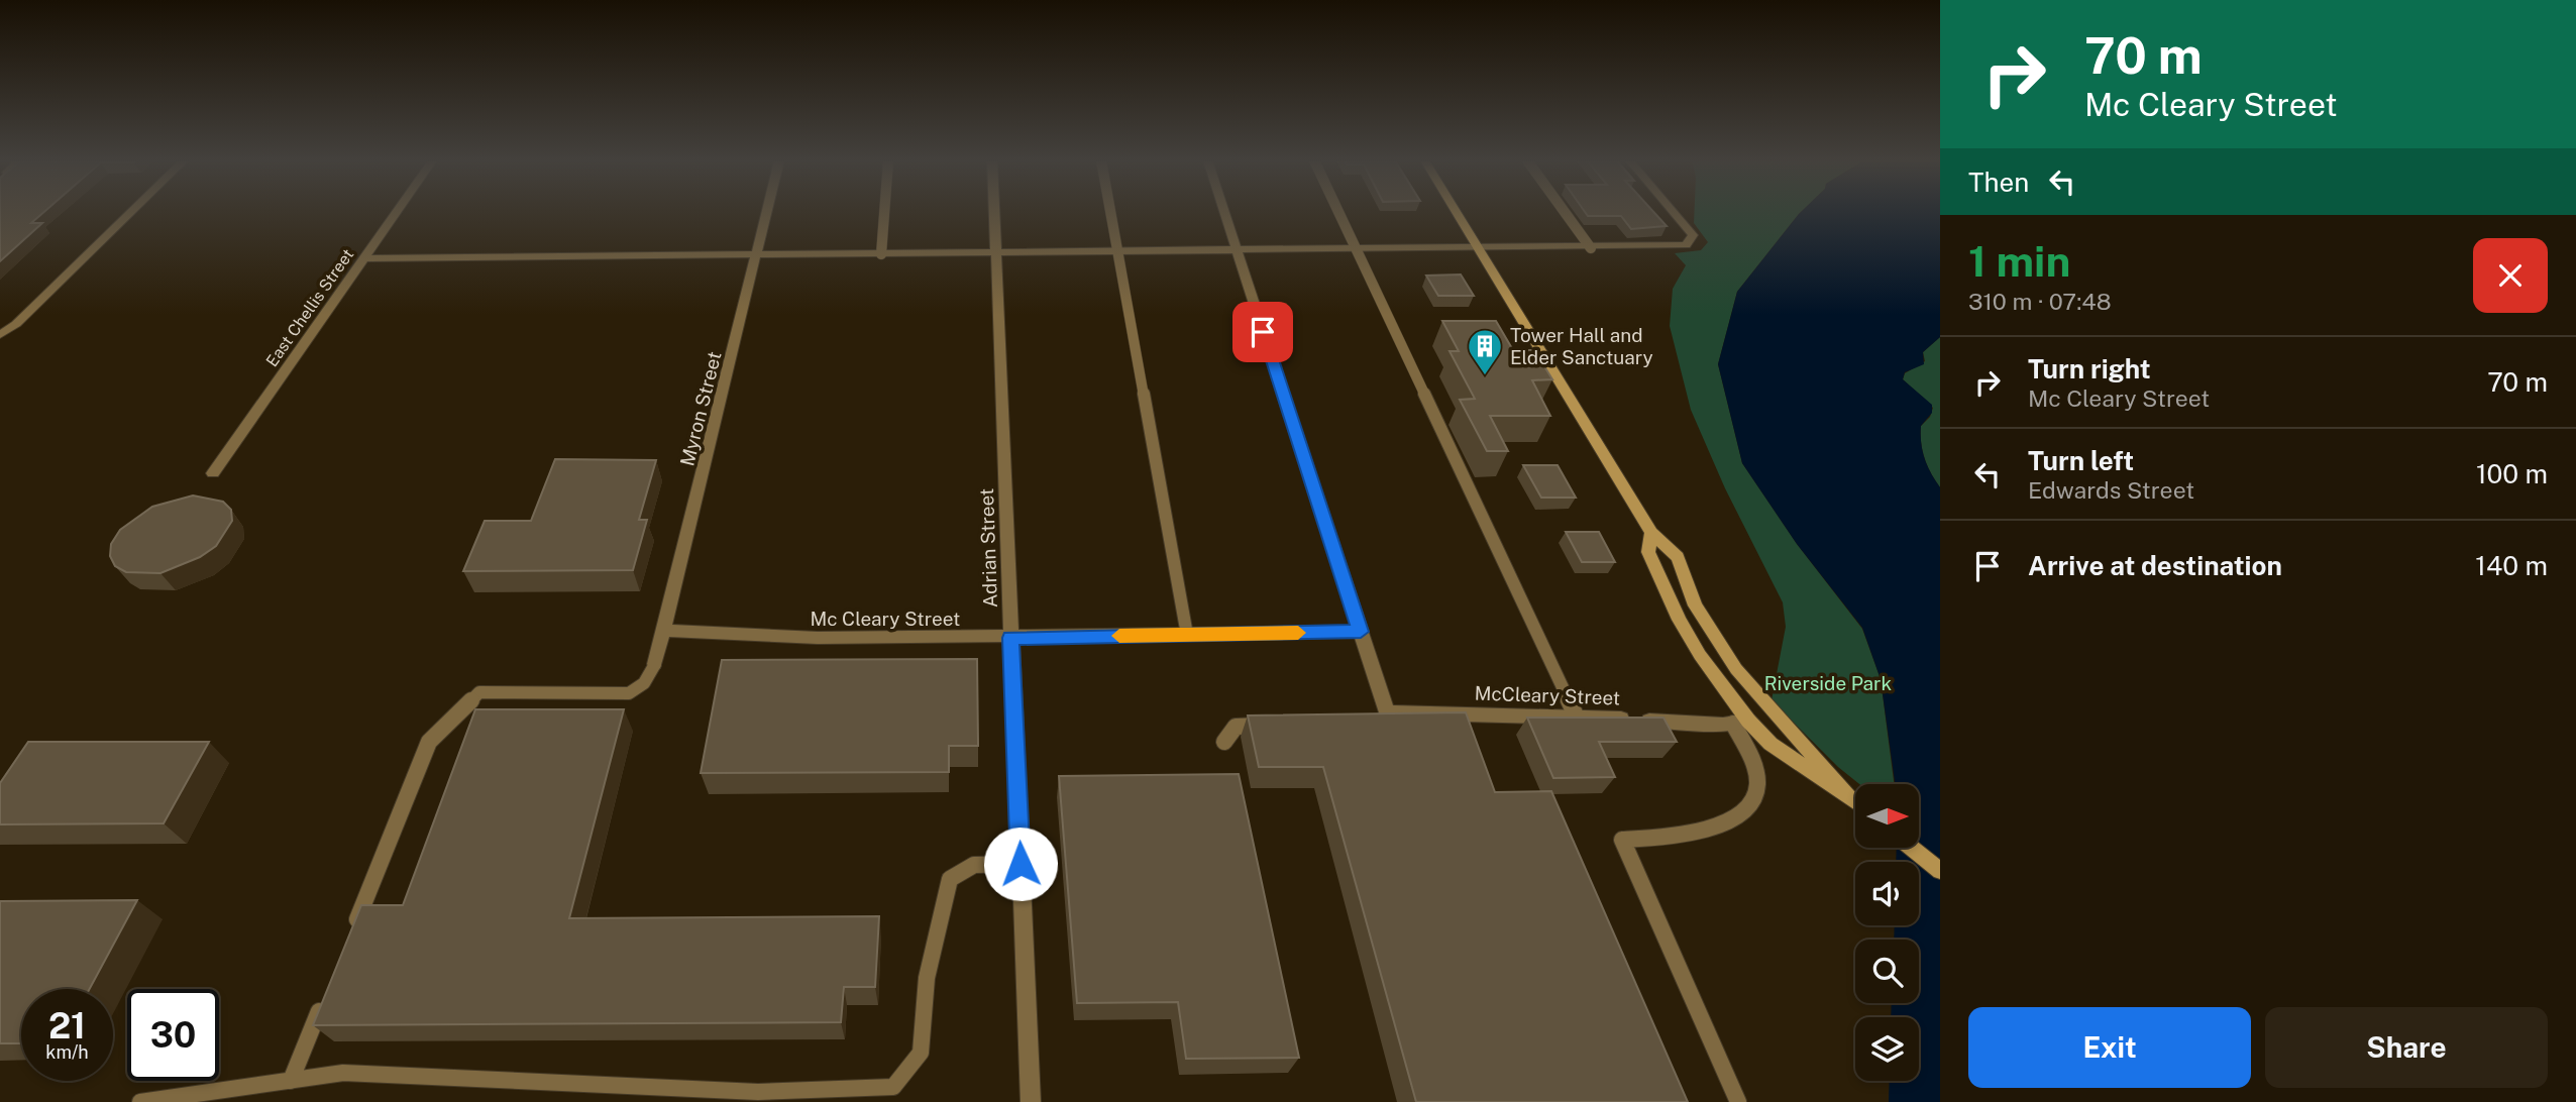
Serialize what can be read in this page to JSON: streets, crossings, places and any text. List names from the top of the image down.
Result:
{
  "streets": {
    "street": [
      "East Chellis Street",
      "Myron Street",
      "Adrian Street",
      "Mc Cleary Street",
      "McCleary Street"
    ]
  },
  "crossings": [
    ["Myron Street", "Mc Cleary Street"],
    ["Adrian Street", "Mc Cleary Street"],
    ["Mc Cleary Street", "McCleary Street"]
  ],
  "parks": ["Riverside Park"],
  "places": {
    "building": ["Tower Hall and Elder Sanctuary"]
  },
  "north": "right",
  "page": {
    "turn": ["70 m", "Mc Cleary Street"],
    "then": "Then",
    "heading": ["1 min", "310 m · 07:48"],
    "list": [
      {
        "name": "Turn right",
        "note": "Mc Cleary Street",
        "value": "70 m"
      },
      {
        "name": "Turn left",
        "note": "Edwards Street",
        "value": "100 m"
      },
      {
        "name": "Arrive at destination",
        "value": "140 m"
      }
    ],
    "speed": "21 km/h",
    "limit": "30",
    "buttons": ["Exit", "Share"]
  }
}
